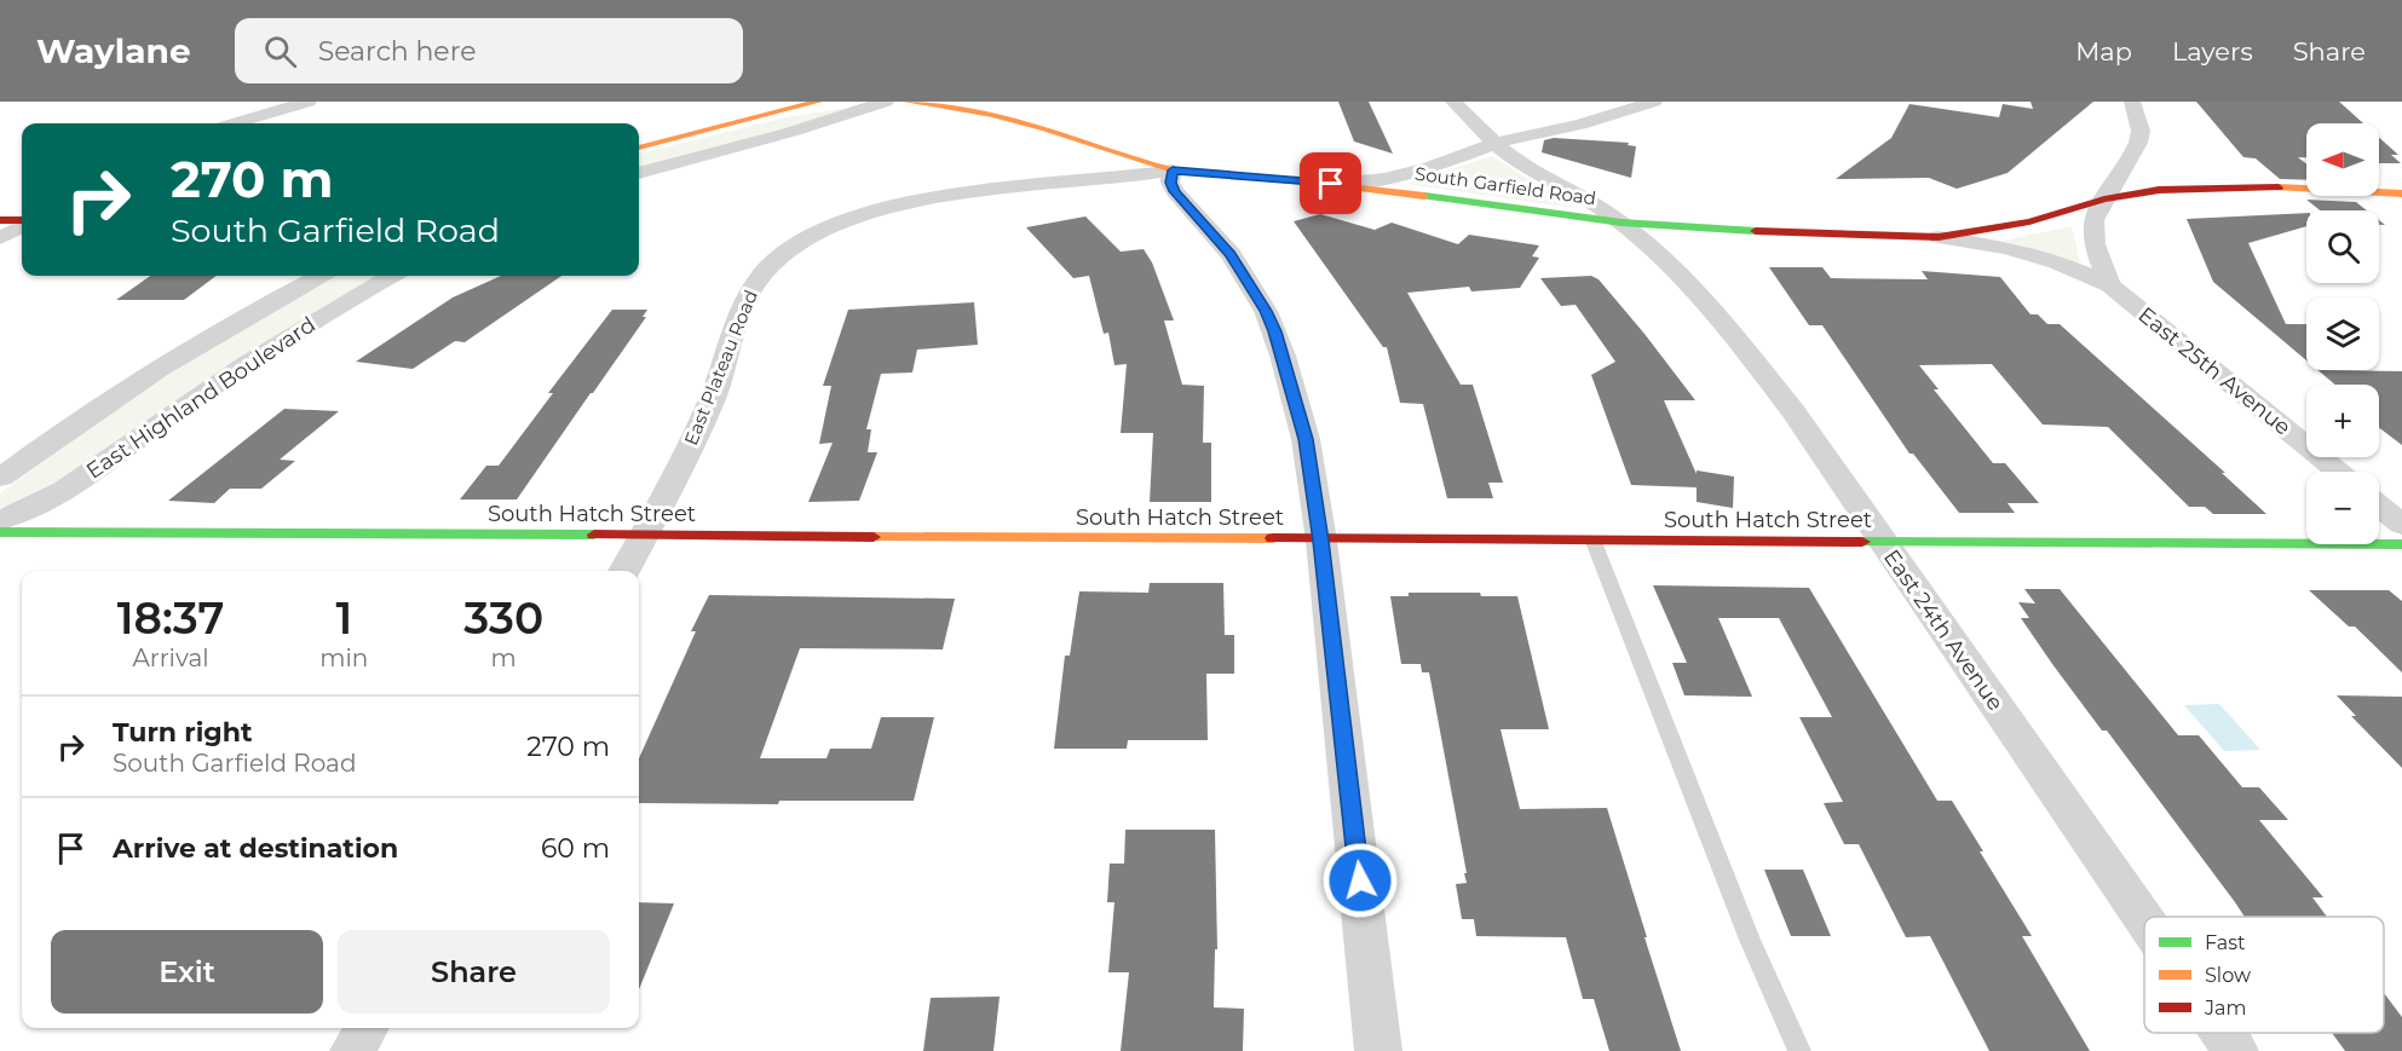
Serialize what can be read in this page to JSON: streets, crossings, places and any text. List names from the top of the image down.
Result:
{
  "streets": {
    "street": [
      "South Garfield Road",
      "East Plateau Road",
      "East 25th Avenue",
      "East Highland Boulevard",
      "South Hatch Street",
      "East 24th Avenue"
    ]
  },
  "crossings": [
    ["South Garfield Road", "East Plateau Road"],
    ["South Garfield Road", "East 25th Avenue"],
    ["South Garfield Road", "East 24th Avenue"],
    ["East Plateau Road", "South Hatch Street"],
    ["South Hatch Street", "East 24th Avenue"]
  ],
  "legend": ["Fast", "Slow", "Jam"],
  "north": "left",
  "page": {
    "header": "Waylane",
    "search": "Search here",
    "nav": ["Map", "Layers", "Share"],
    "map_buttons": ["+", "−"],
    "turn": ["270 m", "South Garfield Road"],
    "eta": [
      "18:37",
      "Arrival",
      "1",
      "min",
      "330",
      "m"
    ],
    "list": [
      {
        "name": "Turn right",
        "note": "South Garfield Road",
        "value": "270 m"
      },
      {
        "name": "Arrive at destination",
        "value": "60 m"
      }
    ],
    "buttons": ["Exit", "Share"]
  }
}
